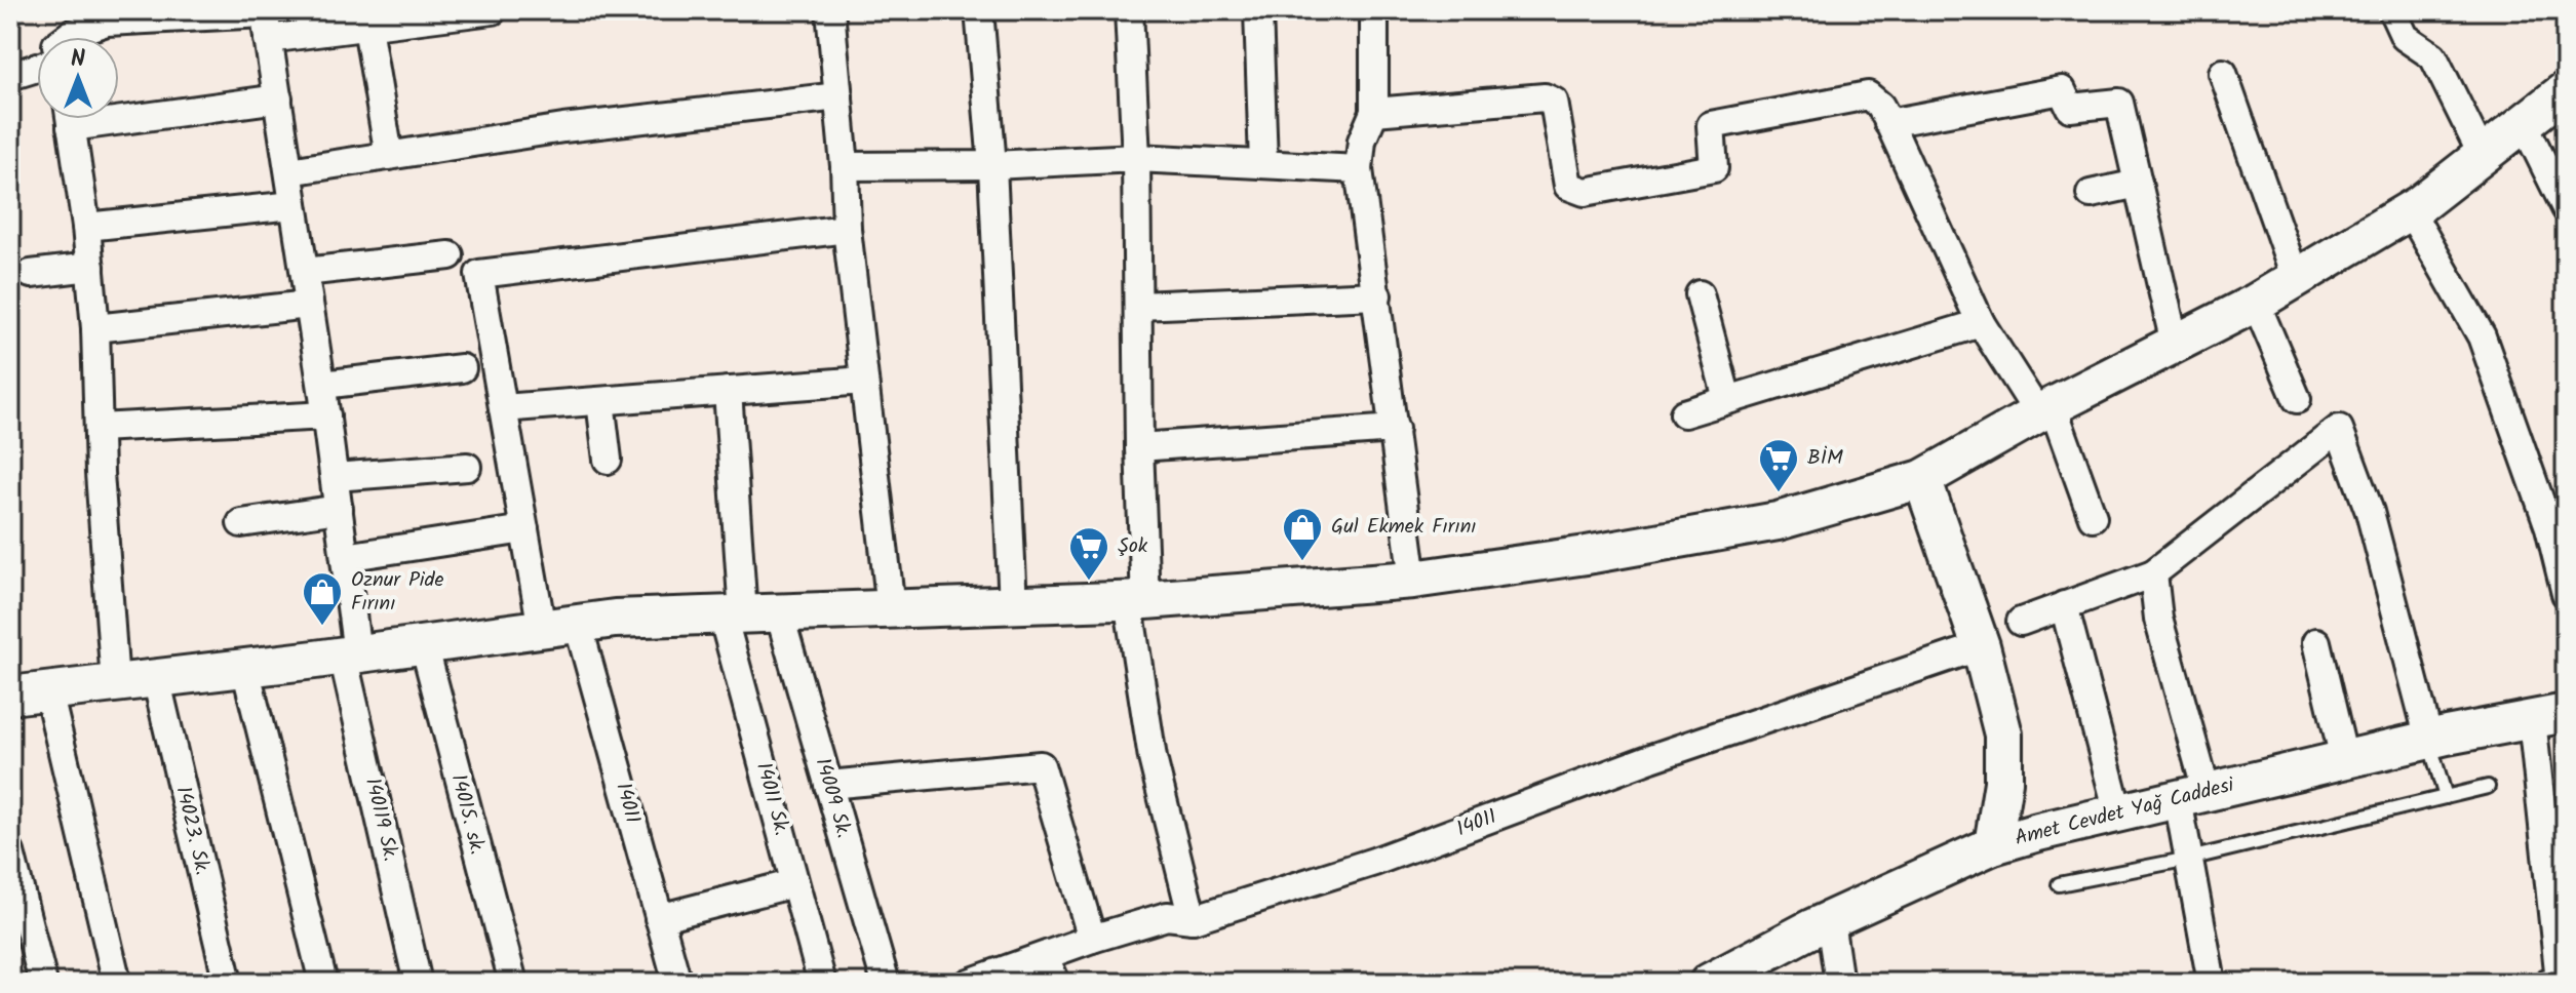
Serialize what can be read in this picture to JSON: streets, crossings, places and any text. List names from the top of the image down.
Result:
{
  "streets": {
    "main road": ["Amet Cevdet Yağ Caddesi"],
    "street": [
      "14009 Sk.",
      "14011 Sk.",
      "14011",
      "14015. sk.",
      "140119 Sk.",
      "14023. Sk."
    ]
  },
  "crossings": [
    ["14009 Sk.", "14011 Sk."]
  ],
  "places": {
    "supermarket": ["BİM", "Şok"],
    "shop": ["Gul Ekmek Fırını", "Oznur Pide Fırını"]
  },
  "north": "top"
}
